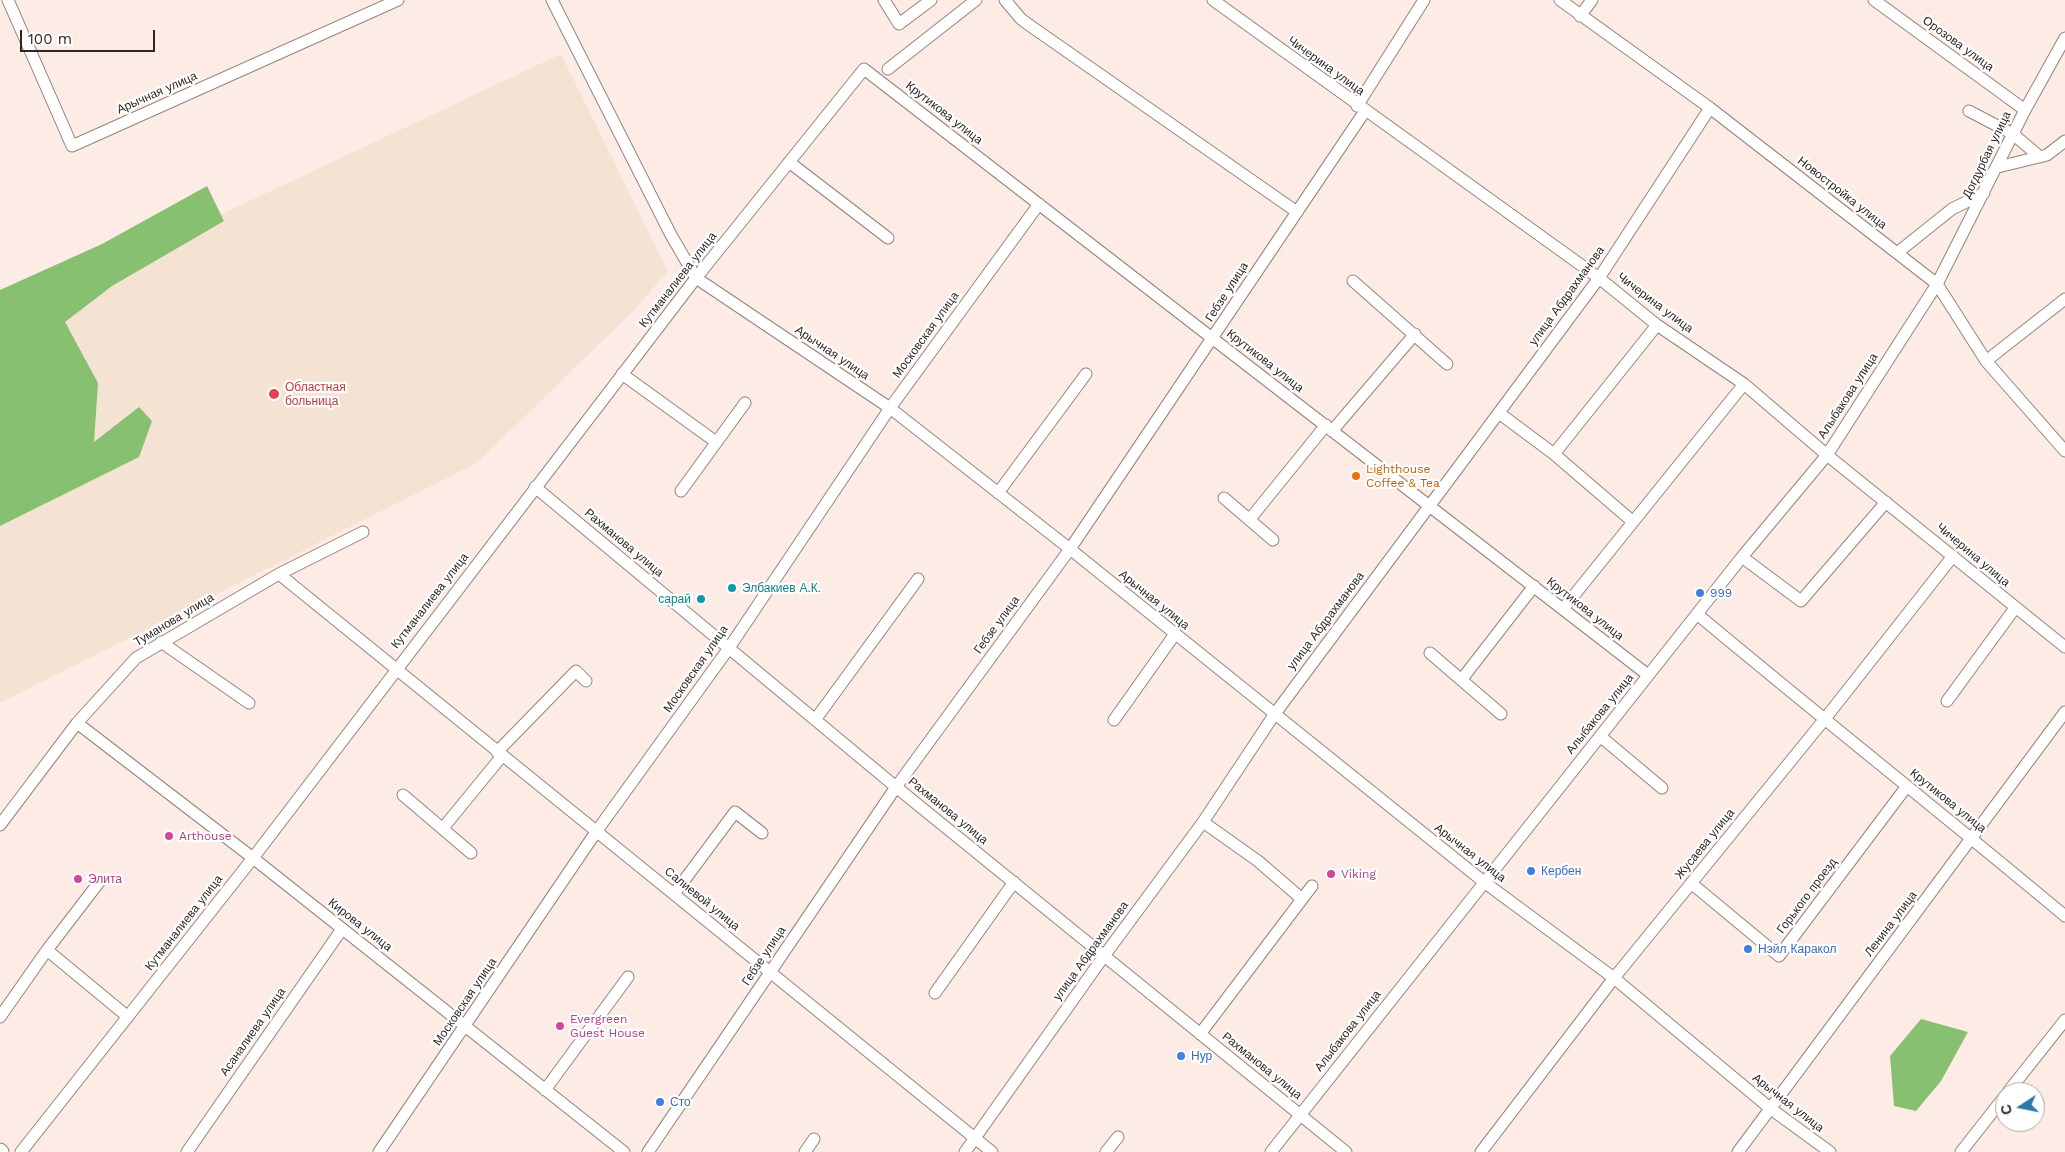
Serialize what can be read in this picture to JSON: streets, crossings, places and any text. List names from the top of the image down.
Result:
{
  "streets": {
    "street": [
      "Орозова улица",
      "Чичерина улица",
      "Арычная улица",
      "Крутикова улица",
      "Догдурбая улица",
      "Новостройка улица",
      "Кутманалиева улица",
      "Гебзе улица",
      "улица Абдрахманова",
      "Московская улица",
      "Алыбакова улица",
      "Рахманова улица",
      "Туманова улица",
      "Жусаева улица",
      "Горького проезд",
      "Салиевой улица",
      "Ленина улица",
      "Кирова улица",
      "Асаналиева улица"
    ]
  },
  "crossings": [
    ["Орозова улица", "Догдурбая улица"],
    ["Чичерина улица", "Гебзе улица"],
    ["Чичерина улица", "улица Абдрахманова"],
    ["Чичерина улица", "Алыбакова улица"],
    ["Чичерина улица", "Жусаева улица"],
    ["Арычная улица", "Кутманалиева улица"],
    ["Арычная улица", "Гебзе улица"],
    ["Арычная улица", "улица Абдрахманова"],
    ["Арычная улица", "Московская улица"],
    ["Арычная улица", "Алыбакова улица"],
    ["Арычная улица", "Жусаева улица"],
    ["Арычная улица", "Ленина улица"],
    ["Крутикова улица", "Кутманалиева улица"],
    ["Крутикова улица", "Гебзе улица"],
    ["Крутикова улица", "улица Абдрахманова"],
    ["Крутикова улица", "Московская улица"],
    ["Крутикова улица", "Алыбакова улица"],
    ["Крутикова улица", "Жусаева улица"],
    ["Крутикова улица", "Горького проезд"],
    ["Крутикова улица", "Ленина улица"],
    ["Догдурбая улица", "Новостройка улица"],
    ["Догдурбая улица", "Алыбакова улица"],
    ["Новостройка улица", "улица Абдрахманова"],
    ["Новостройка улица", "Алыбакова улица"],
    ["Кутманалиева улица", "Рахманова улица"],
    ["Кутманалиева улица", "Салиевой улица"],
    ["Кутманалиева улица", "Кирова улица"],
    ["Гебзе улица", "Рахманова улица"],
    ["Гебзе улица", "Салиевой улица"],
    ["улица Абдрахманова", "Рахманова улица"],
    ["улица Абдрахманова", "Салиевой улица"],
    ["Московская улица", "Рахманова улица"],
    ["Московская улица", "Салиевой улица"],
    ["Московская улица", "Кирова улица"],
    ["Алыбакова улица", "Рахманова улица"],
    ["Туманова улица", "Салиевой улица"],
    ["Туманова улица", "Кирова улица"],
    ["Жусаева улица", "Горького проезд"],
    ["Кирова улица", "Асаналиева улица"]
  ],
  "places": [
    "Областная больница",
    "Lighthouse Coffee & Tea",
    "Элбакиев А.К.",
    "999",
    "сарай",
    "Arthouse",
    "Кербен",
    "Viking",
    "Элита",
    "Нэйл Каракол",
    "Evergreen Guest House",
    "Нур",
    "Сто"
  ],
  "scale_bar": "100 m",
  "north": "left"
}
